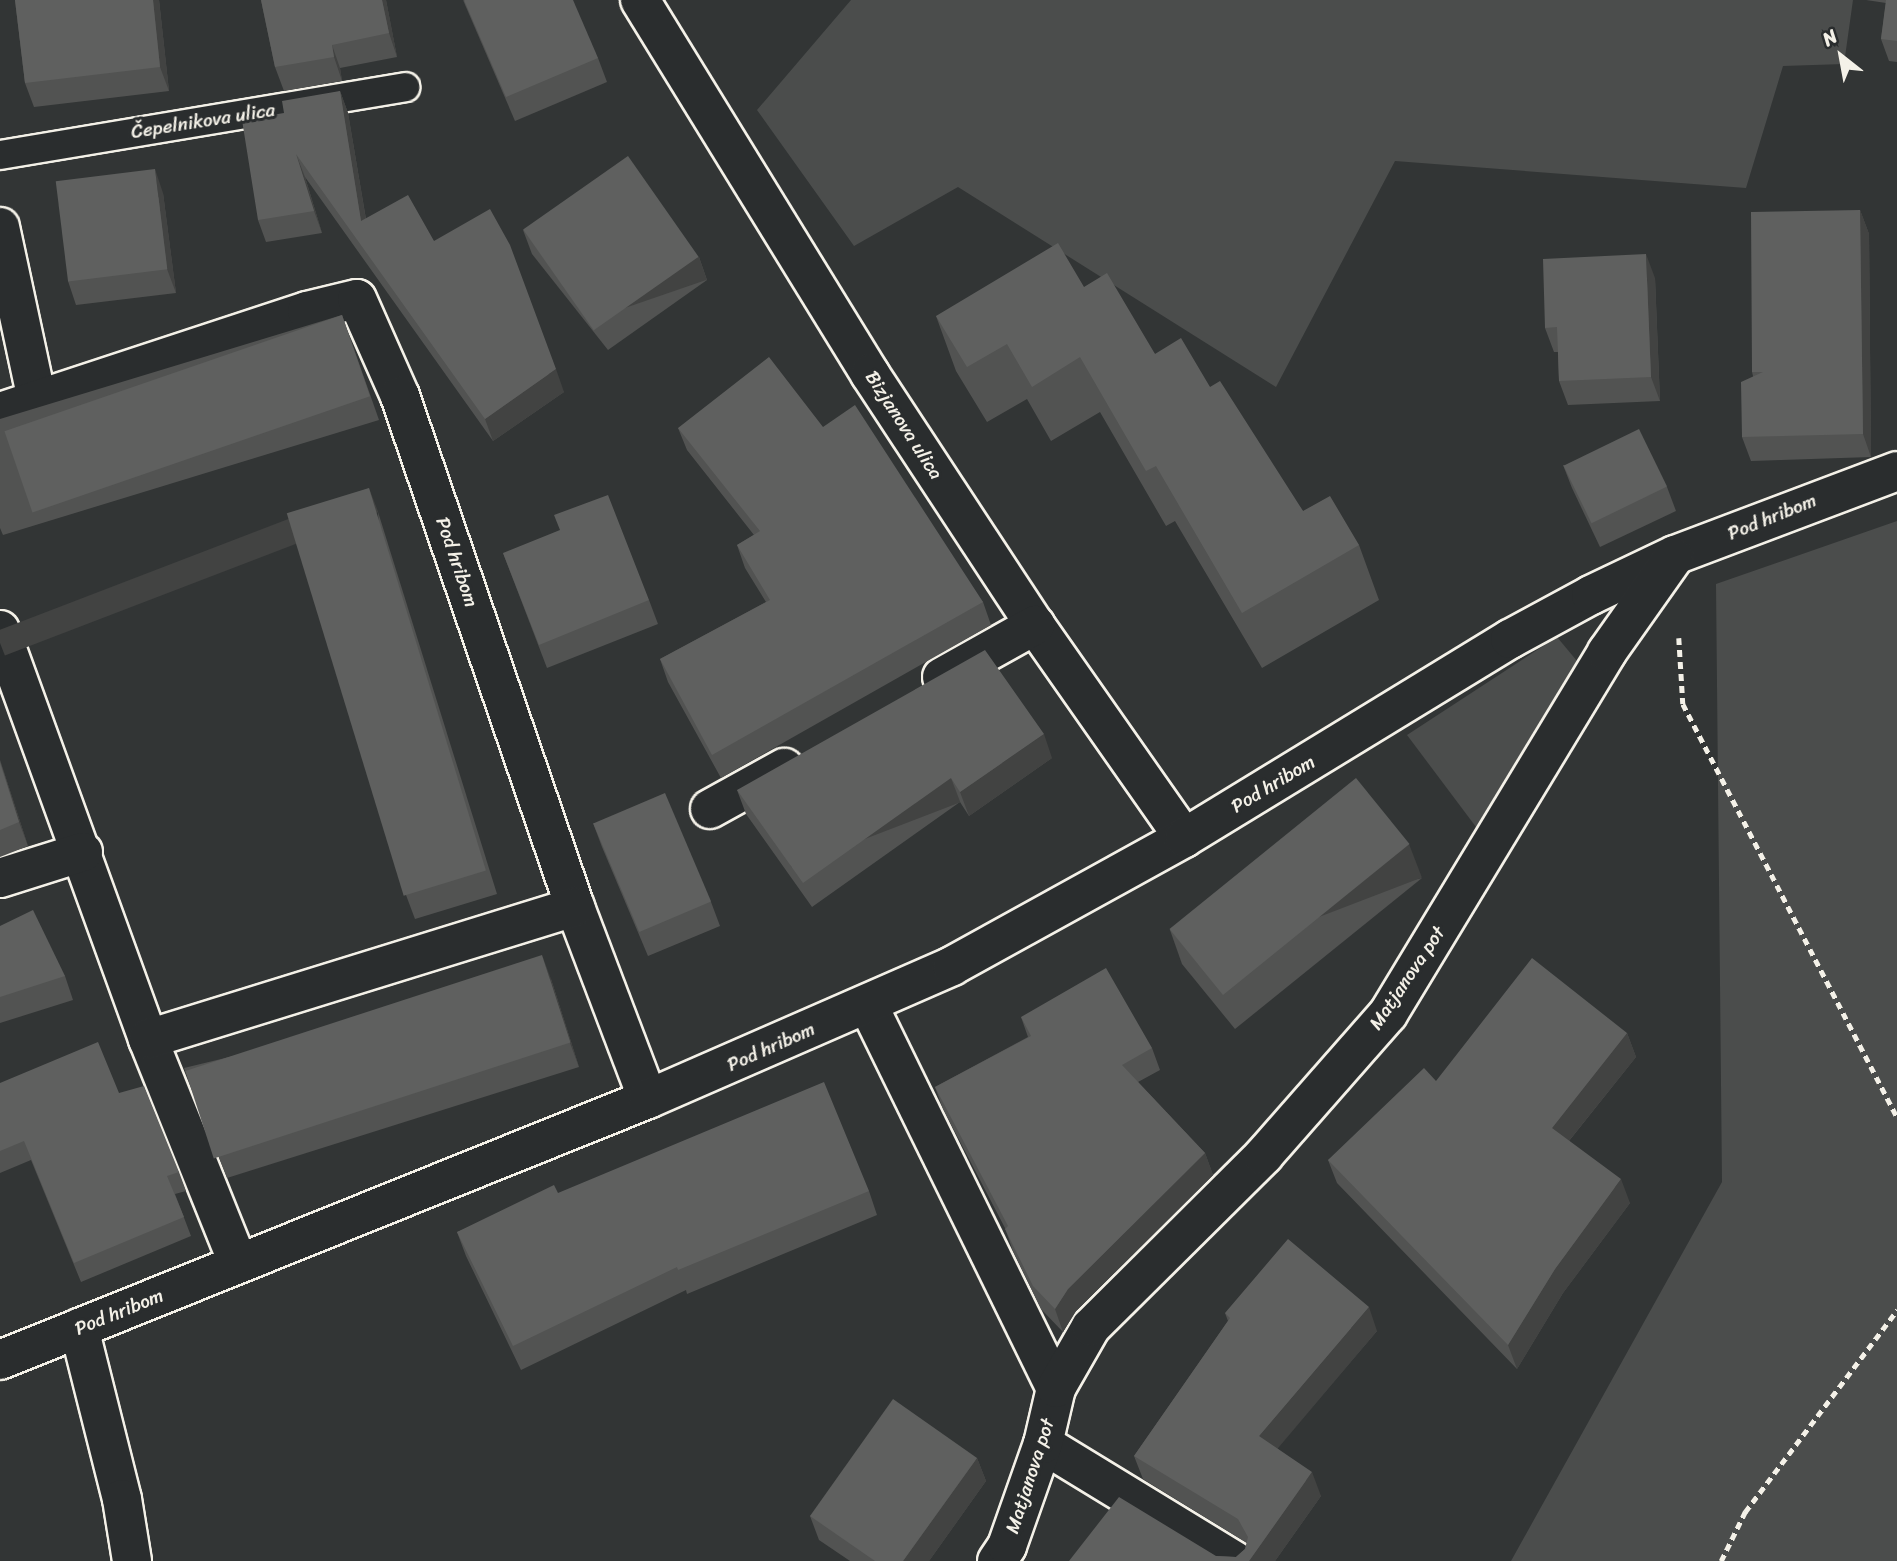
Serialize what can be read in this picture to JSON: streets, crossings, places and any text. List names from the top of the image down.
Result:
{
  "streets": {
    "street": ["Bizjanova ulica", "Pod hribom", "Matjanova pot"],
    "lane": ["Čepelnikova ulica"]
  },
  "crossings": [
    ["Bizjanova ulica", "Pod hribom"],
    ["Pod hribom", "Matjanova pot"]
  ],
  "north": "top left"
}
